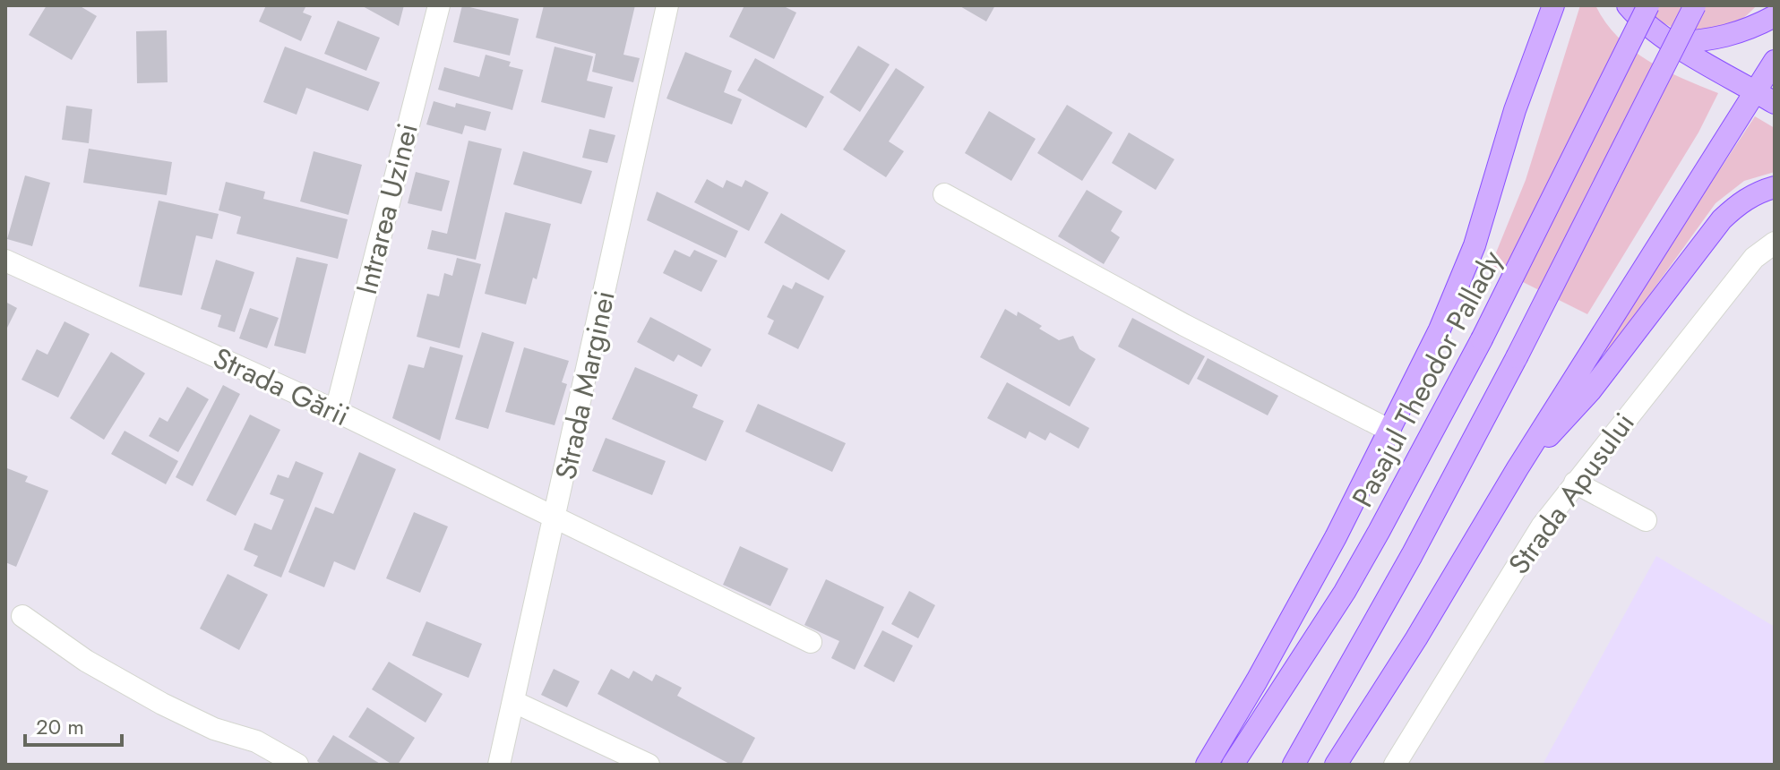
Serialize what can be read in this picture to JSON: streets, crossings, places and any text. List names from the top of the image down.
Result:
{
  "streets": {
    "main road": ["Pasajul Theodor Pallady"],
    "street": [
      "Intrarea Uzinei",
      "Strada Marginei",
      "Strada Gării",
      "Strada Apusului"
    ]
  },
  "crossings": [
    ["Intrarea Uzinei", "Strada Gării"],
    ["Strada Marginei", "Strada Gării"]
  ],
  "scale_bar": "20 m"
}
